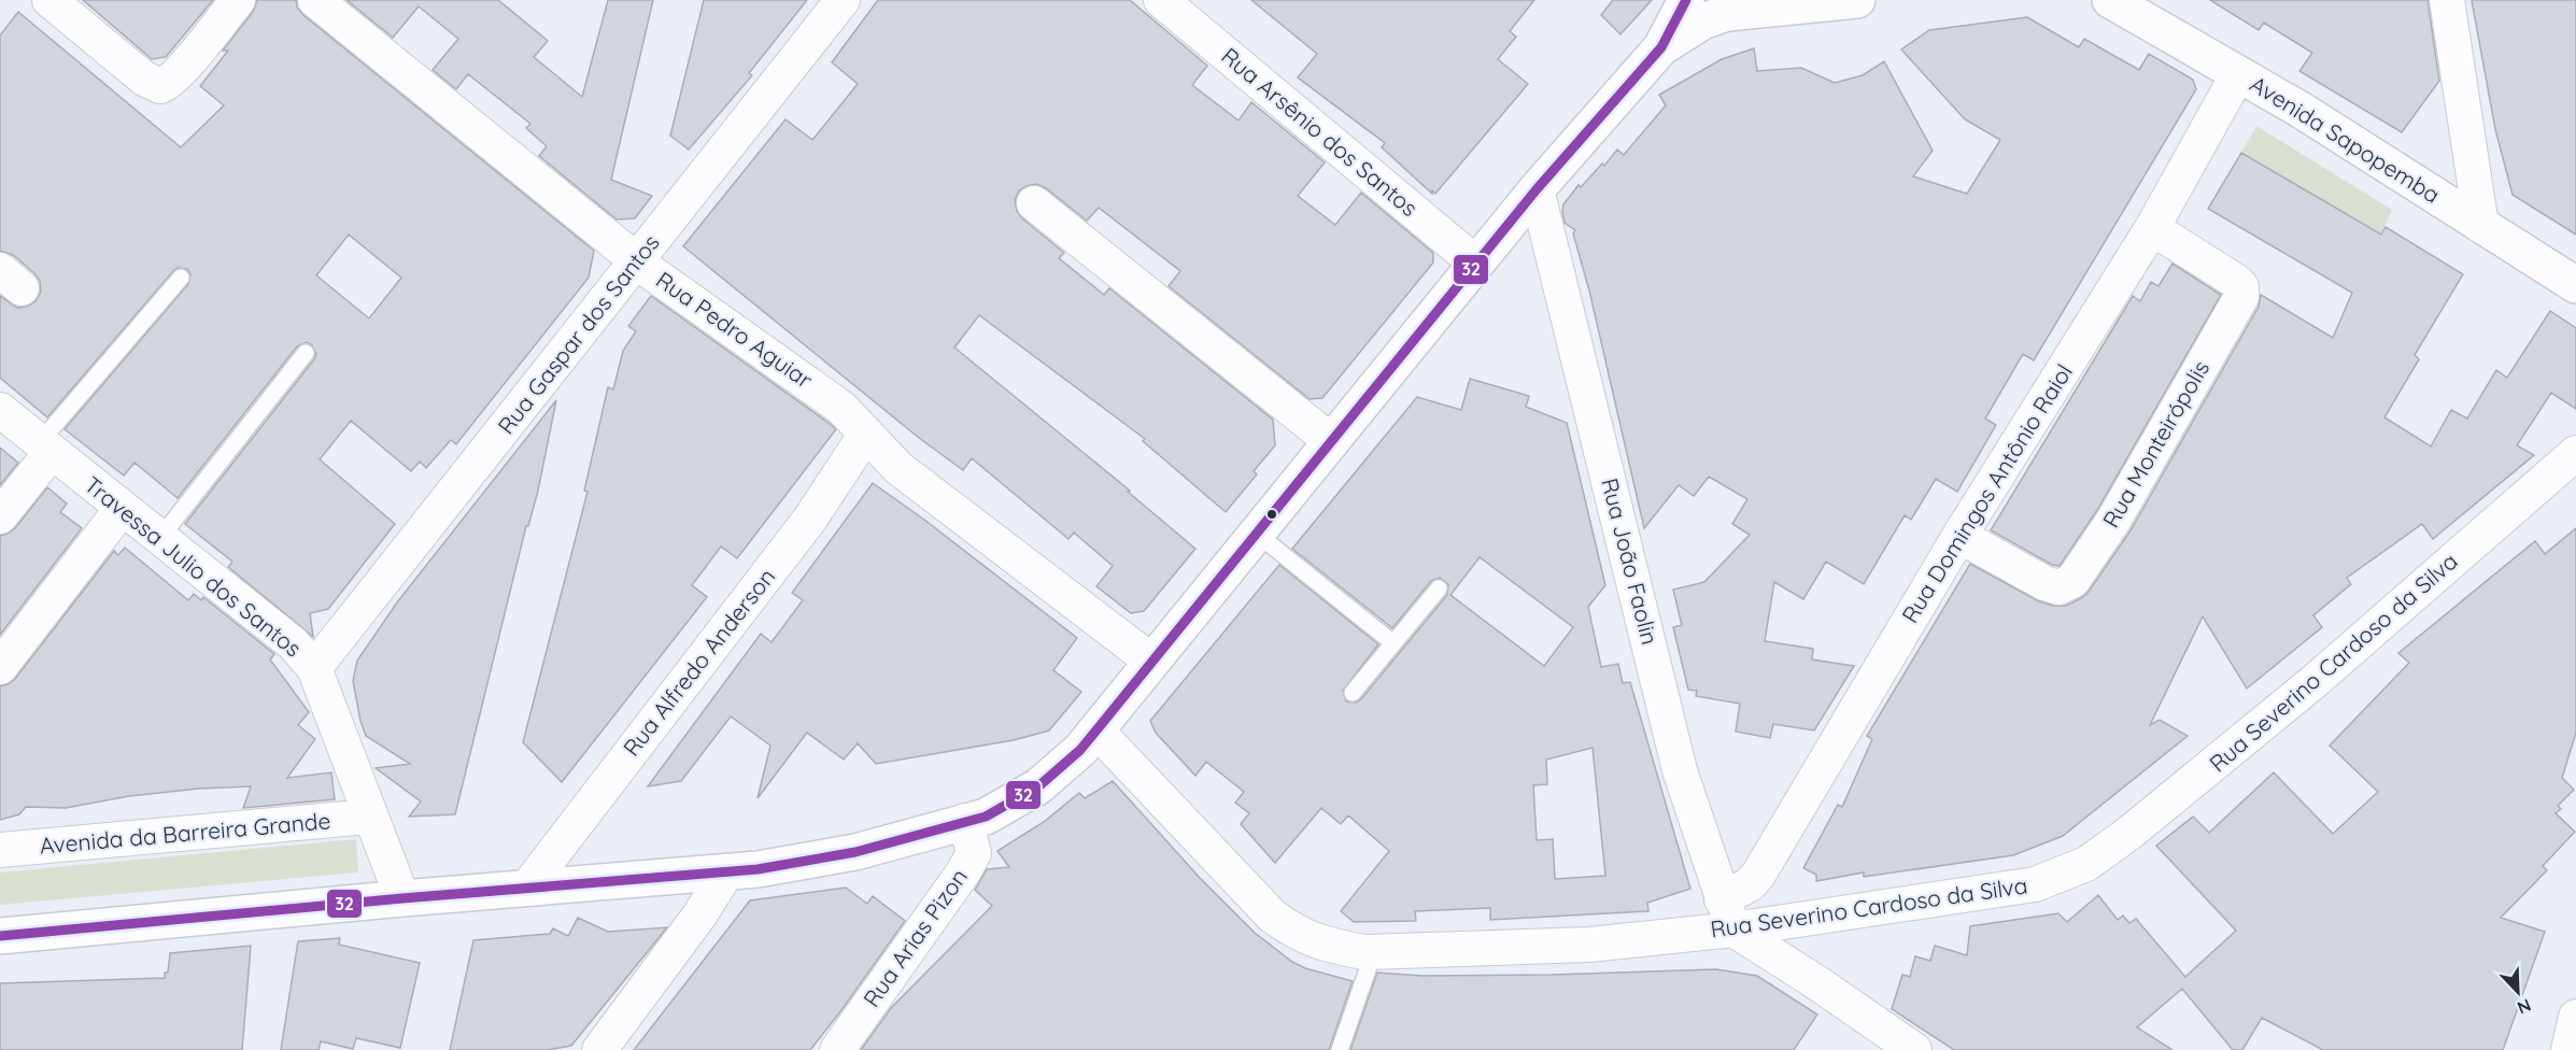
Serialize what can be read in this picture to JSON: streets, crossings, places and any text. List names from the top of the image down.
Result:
{
  "streets": {
    "main road": ["Avenida Sapopemba"],
    "street": [
      "Rua Arsênio dos Santos",
      "Rua Pedro Aguiar",
      "Rua Gaspar dos Santos",
      "Rua Monteirópolis",
      "Rua Domingos Antônio Raiol",
      "Rua João Faolin",
      "Travessa Julio dos Santos",
      "Rua Alfredo Anderson",
      "Rua Severino Cardoso da Silva",
      "Avenida da Barreira Grande",
      "Rua Arias Pizon"
    ]
  },
  "crossings": [
    ["Avenida Sapopemba", "Rua Domingos Antônio Raiol"],
    ["Rua Pedro Aguiar", "Rua Gaspar dos Santos"],
    ["Rua Pedro Aguiar", "Rua Alfredo Anderson"],
    ["Rua Gaspar dos Santos", "Travessa Julio dos Santos"],
    ["Rua Monteirópolis", "Rua Domingos Antônio Raiol"],
    ["Rua Domingos Antônio Raiol", "Rua João Faolin"],
    ["Rua João Faolin", "Rua Severino Cardoso da Silva"],
    ["Travessa Julio dos Santos", "Avenida da Barreira Grande"]
  ],
  "lines": ["transit line 32"],
  "north": "bottom right"
}
